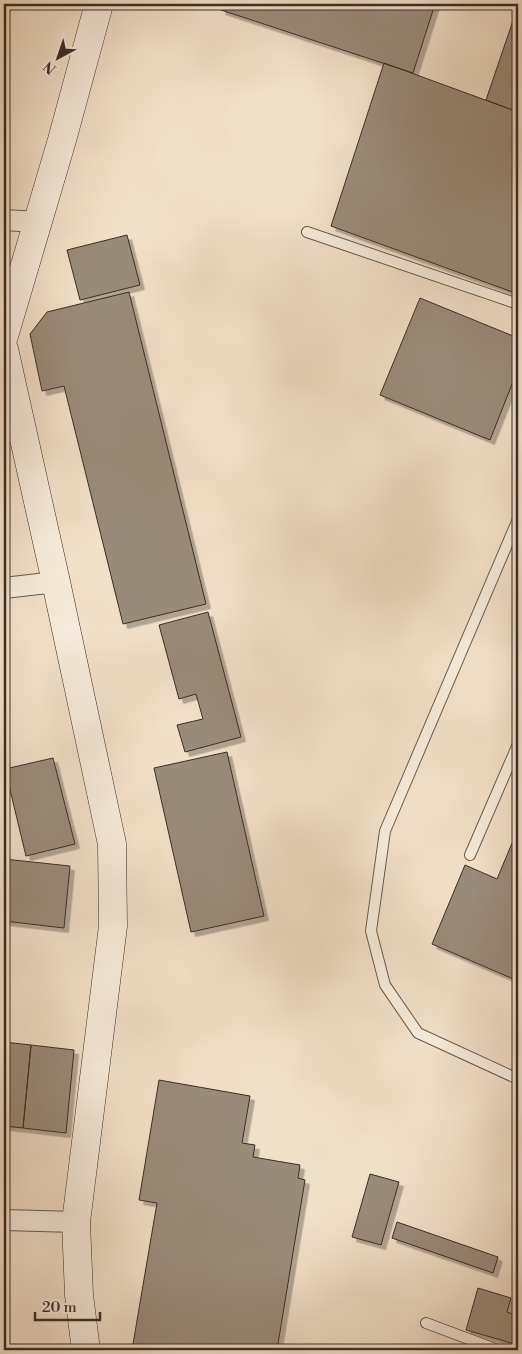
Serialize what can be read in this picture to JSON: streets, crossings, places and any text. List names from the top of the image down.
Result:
{
  "scale_bar": "20 m",
  "north": "bottom left"
}
